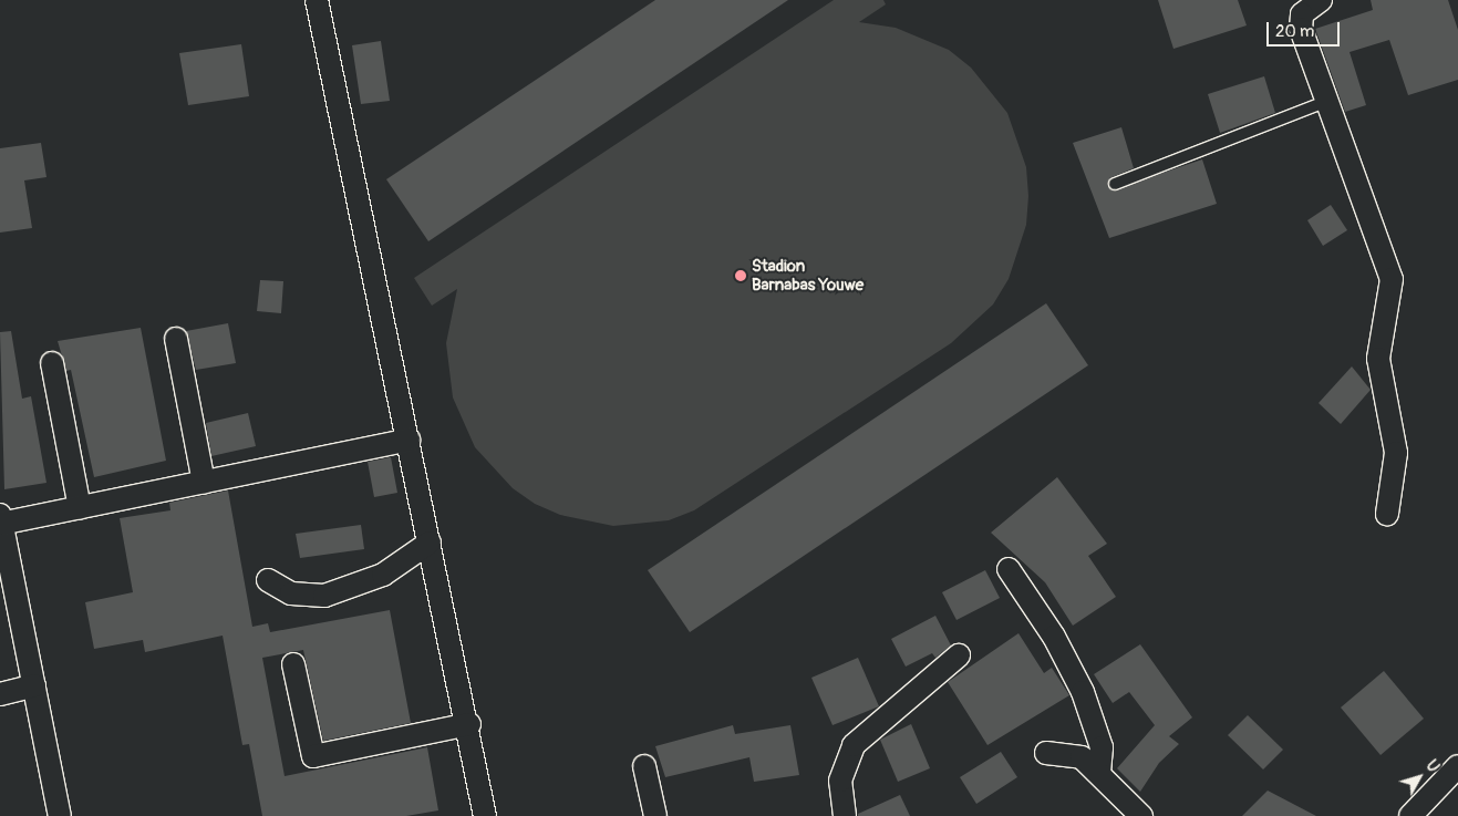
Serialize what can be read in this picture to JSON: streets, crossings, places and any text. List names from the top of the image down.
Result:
{
  "places": ["Stadion Barnabas Youwe"],
  "scale_bar": "20 m",
  "north": "top right"
}
